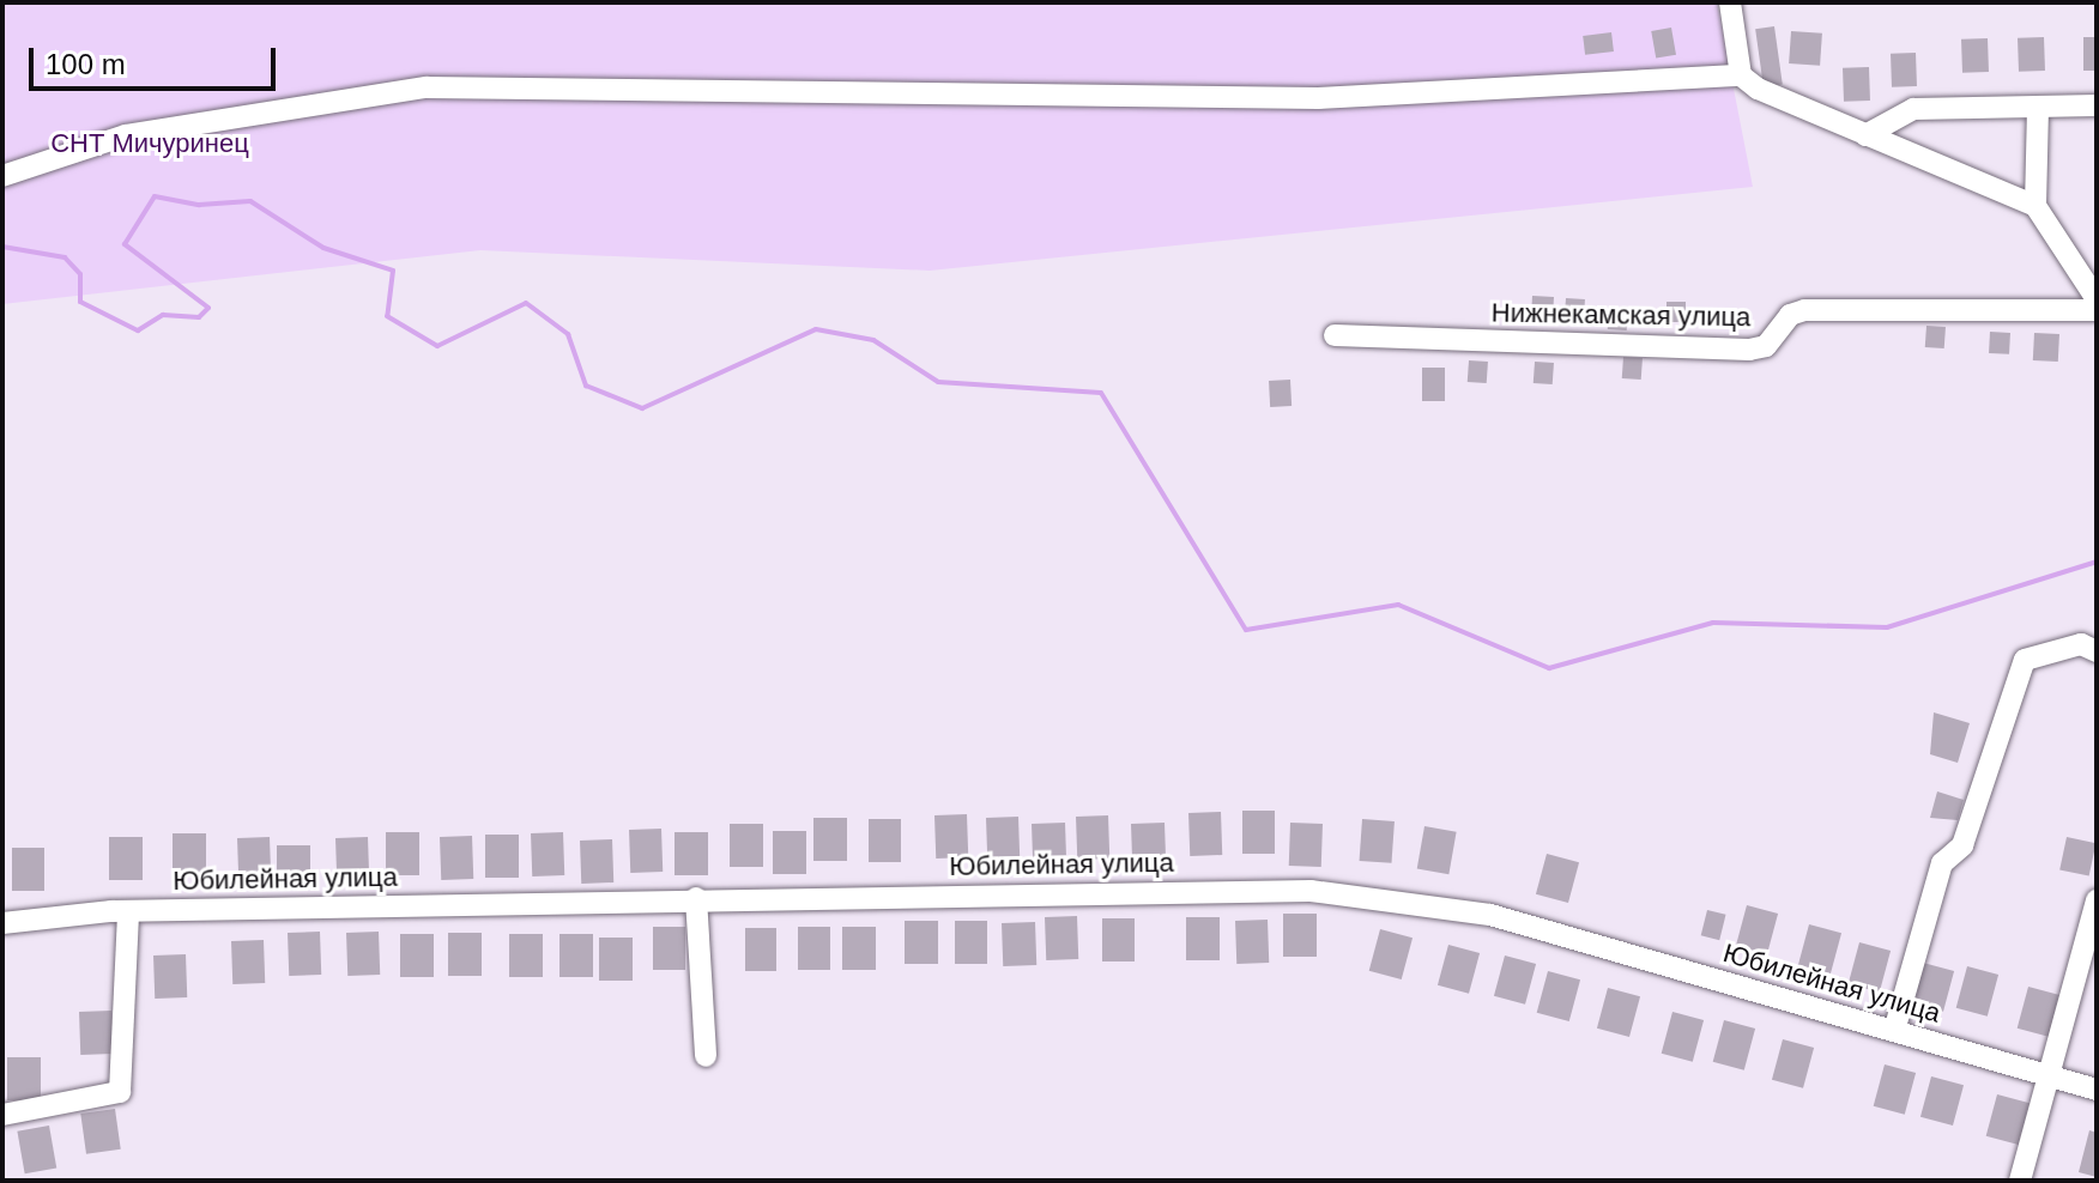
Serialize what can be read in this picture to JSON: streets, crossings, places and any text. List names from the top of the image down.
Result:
{
  "streets": {
    "street": ["Нижнекамская улица", "Юбилейная улица"]
  },
  "parks": ["СНТ Мичуринец"],
  "scale_bar": "100 m"
}
